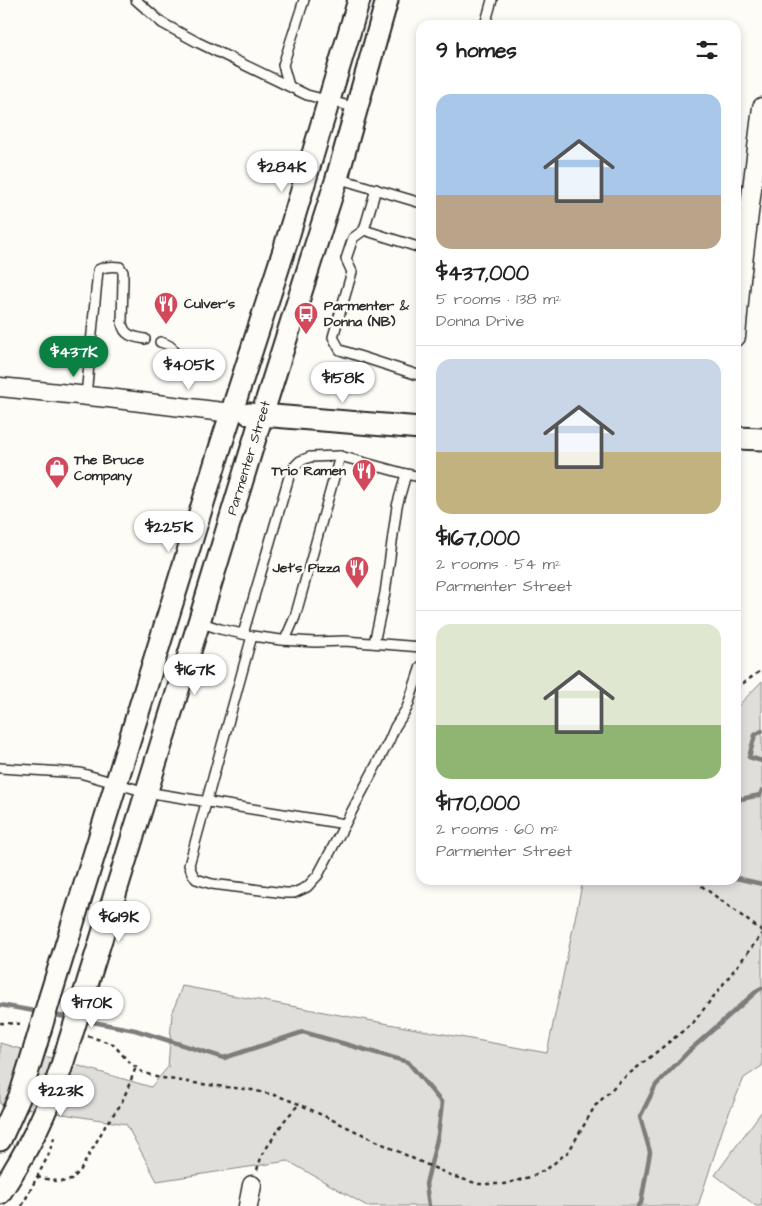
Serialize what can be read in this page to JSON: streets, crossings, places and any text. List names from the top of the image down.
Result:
{
  "streets": {
    "street": ["Parmenter Street"]
  },
  "places": {
    "restaurant": ["Culver's", "Trio Ramen", "Jet's Pizza"],
    "bus stop": ["Parmenter & Donna (NB)"],
    "shop": ["The Bruce Company"]
  },
  "page": {
    "heading": "9 homes",
    "list": [
      {
        "name": "$437,000",
        "note": "5 rooms · 138 m² · Donna Drive"
      },
      {
        "name": "$167,000",
        "note": "2 rooms · 54 m² · Parmenter Street"
      },
      {
        "name": "$170,000",
        "note": "2 rooms · 60 m² · Parmenter Street"
      }
    ],
    "price": [
      "$284K",
      "$437K",
      "$405K",
      "$158K",
      "$225K",
      "$167K",
      "$619K",
      "$170K",
      "$223K"
    ]
  }
}
